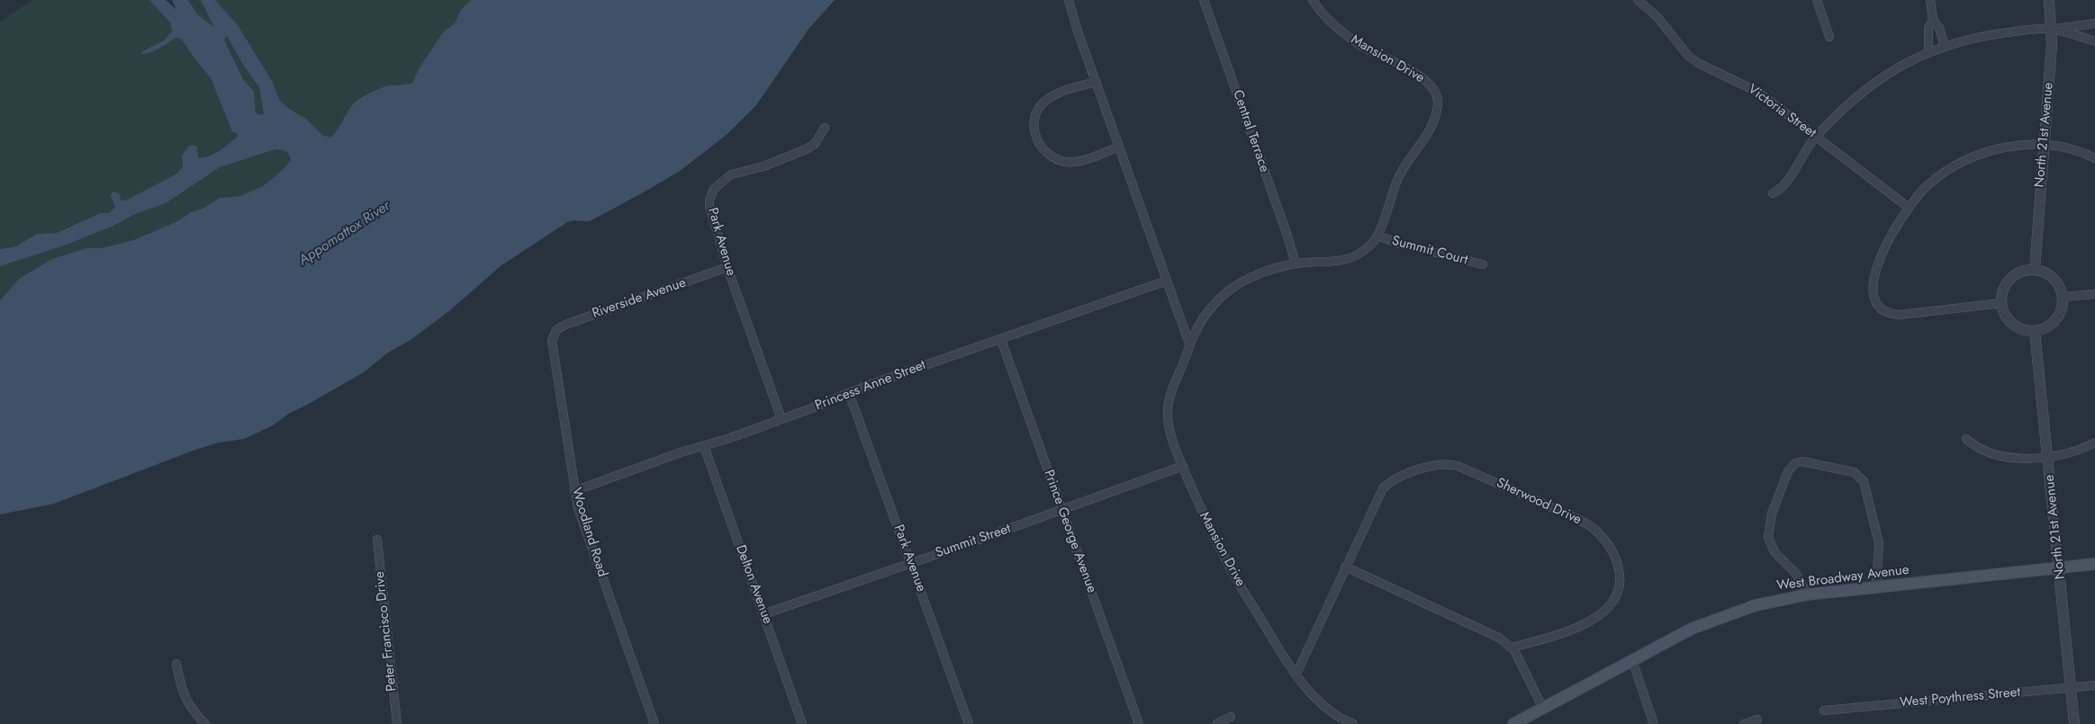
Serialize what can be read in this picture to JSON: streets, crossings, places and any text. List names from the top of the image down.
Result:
{
  "streets": {
    "main road": ["West Broadway Avenue"],
    "street": [
      "Mansion Drive",
      "Victoria Street",
      "Central Terrace",
      "North 21st Avenue",
      "Park Avenue",
      "Summit Court",
      "Riverside Avenue",
      "Princess Anne Street",
      "Sherwood Drive",
      "Prince George Avenue",
      "Woodland Road",
      "Summit Street",
      "Delton Avenue",
      "Peter Francisco Drive",
      "West Poythress Street"
    ]
  },
  "crossings": [
    ["Mansion Drive", "Central Terrace"],
    ["Mansion Drive", "Summit Court"],
    ["Mansion Drive", "Sherwood Drive"],
    ["Mansion Drive", "Summit Street"],
    ["North 21st Avenue", "West Broadway Avenue"],
    ["North 21st Avenue", "West Poythress Street"],
    ["Park Avenue", "Riverside Avenue"],
    ["Park Avenue", "Princess Anne Street"],
    ["Park Avenue", "Summit Street"],
    ["Riverside Avenue", "Woodland Road"],
    ["Princess Anne Street", "Prince George Avenue"],
    ["Princess Anne Street", "Woodland Road"],
    ["Princess Anne Street", "Delton Avenue"],
    ["Prince George Avenue", "Summit Street"],
    ["Summit Street", "Delton Avenue"]
  ],
  "water": ["Appomattox River"]
}
